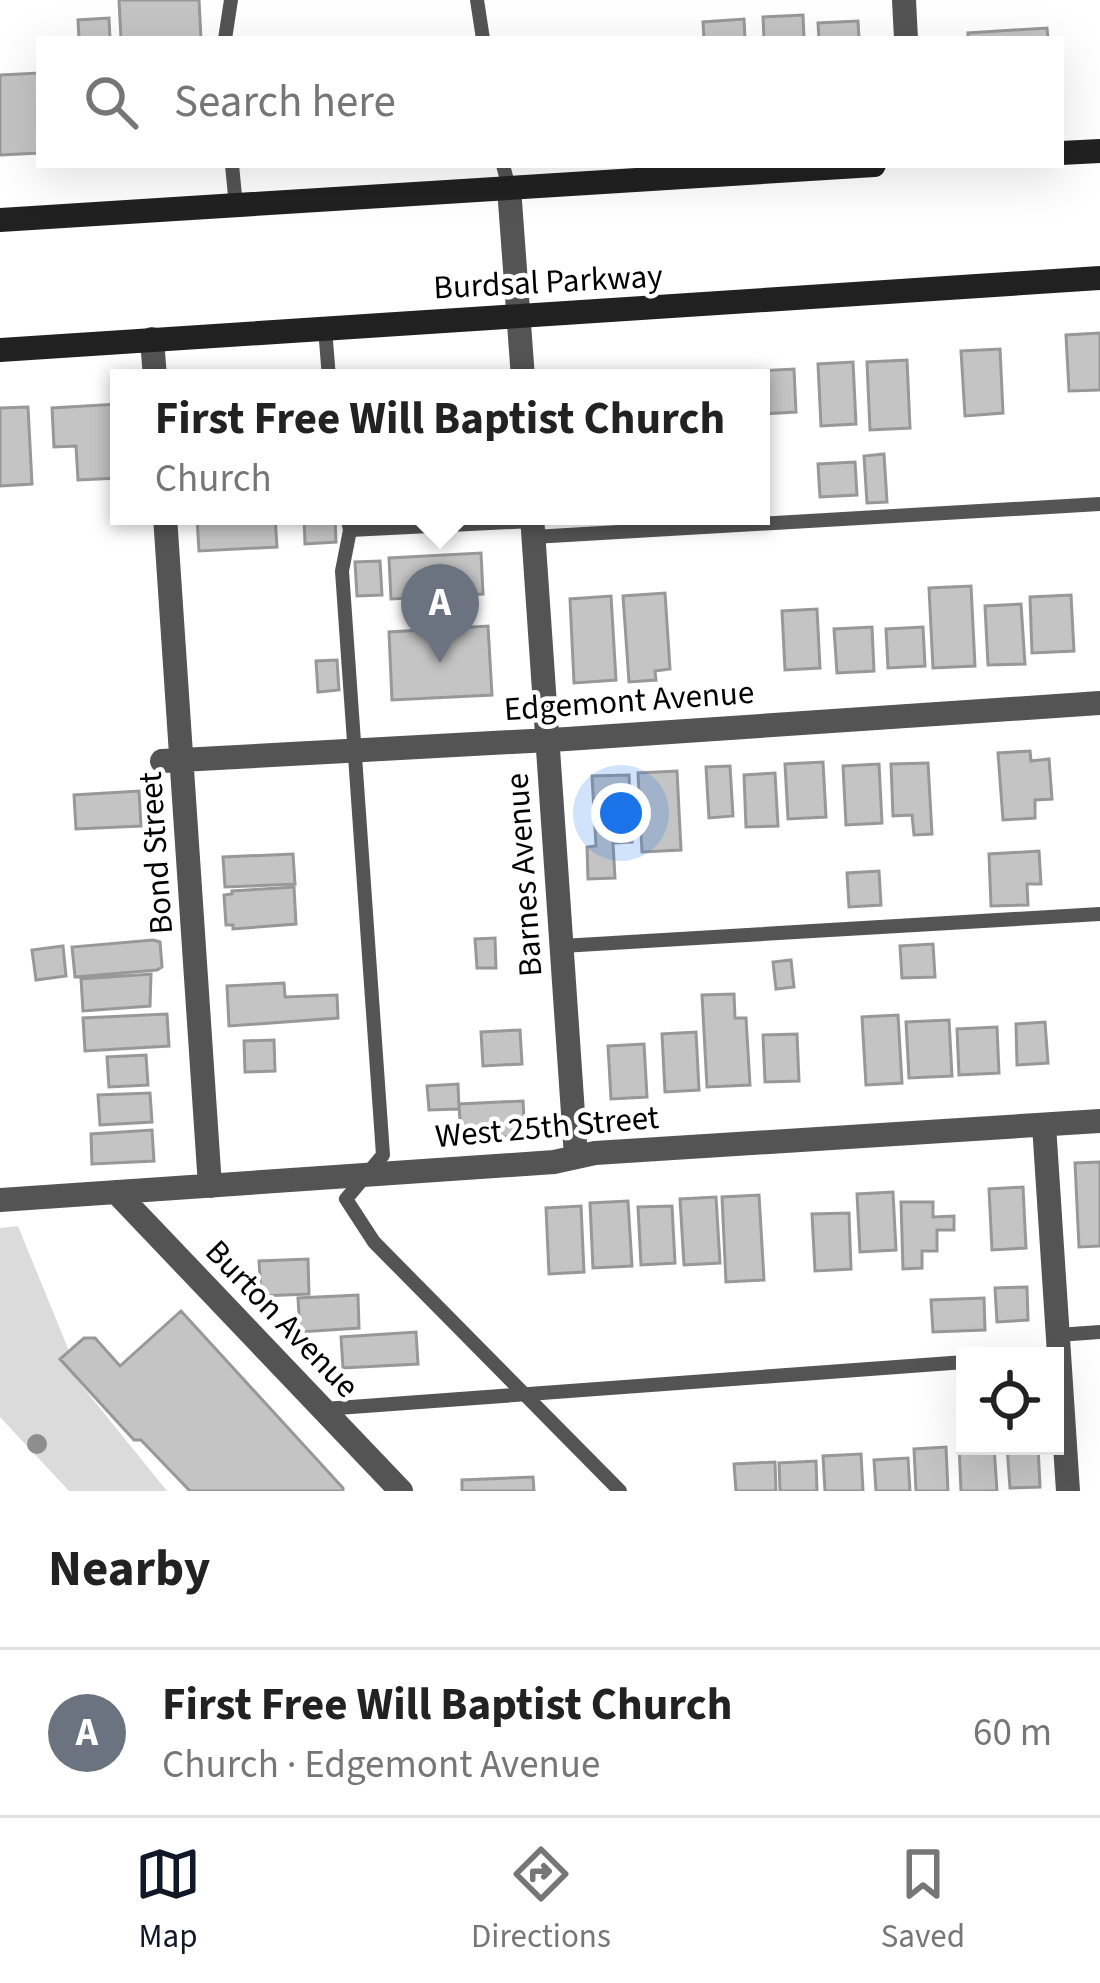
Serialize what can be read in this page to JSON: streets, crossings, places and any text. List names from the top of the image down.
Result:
{
  "streets": {
    "street": [
      "Burdsal Parkway",
      "Edgemont Avenue",
      "Bond Street",
      "Barnes Avenue",
      "West 25th Street",
      "Burton Avenue"
    ]
  },
  "crossings": [
    ["Edgemont Avenue", "Bond Street"],
    ["Edgemont Avenue", "Barnes Avenue"],
    ["Bond Street", "West 25th Street"],
    ["Barnes Avenue", "West 25th Street"],
    ["West 25th Street", "Burton Avenue"]
  ],
  "page": {
    "search": "Search here",
    "popup": ["First Free Will Baptist Church", "Church"],
    "pins": "A",
    "heading": "Nearby",
    "list": [
      {
        "mark": "A",
        "name": "First Free Will Baptist Church",
        "note": "Church · Edgemont Avenue",
        "value": "60 m"
      }
    ],
    "nav": ["Map", "Directions", "Saved"]
  }
}
